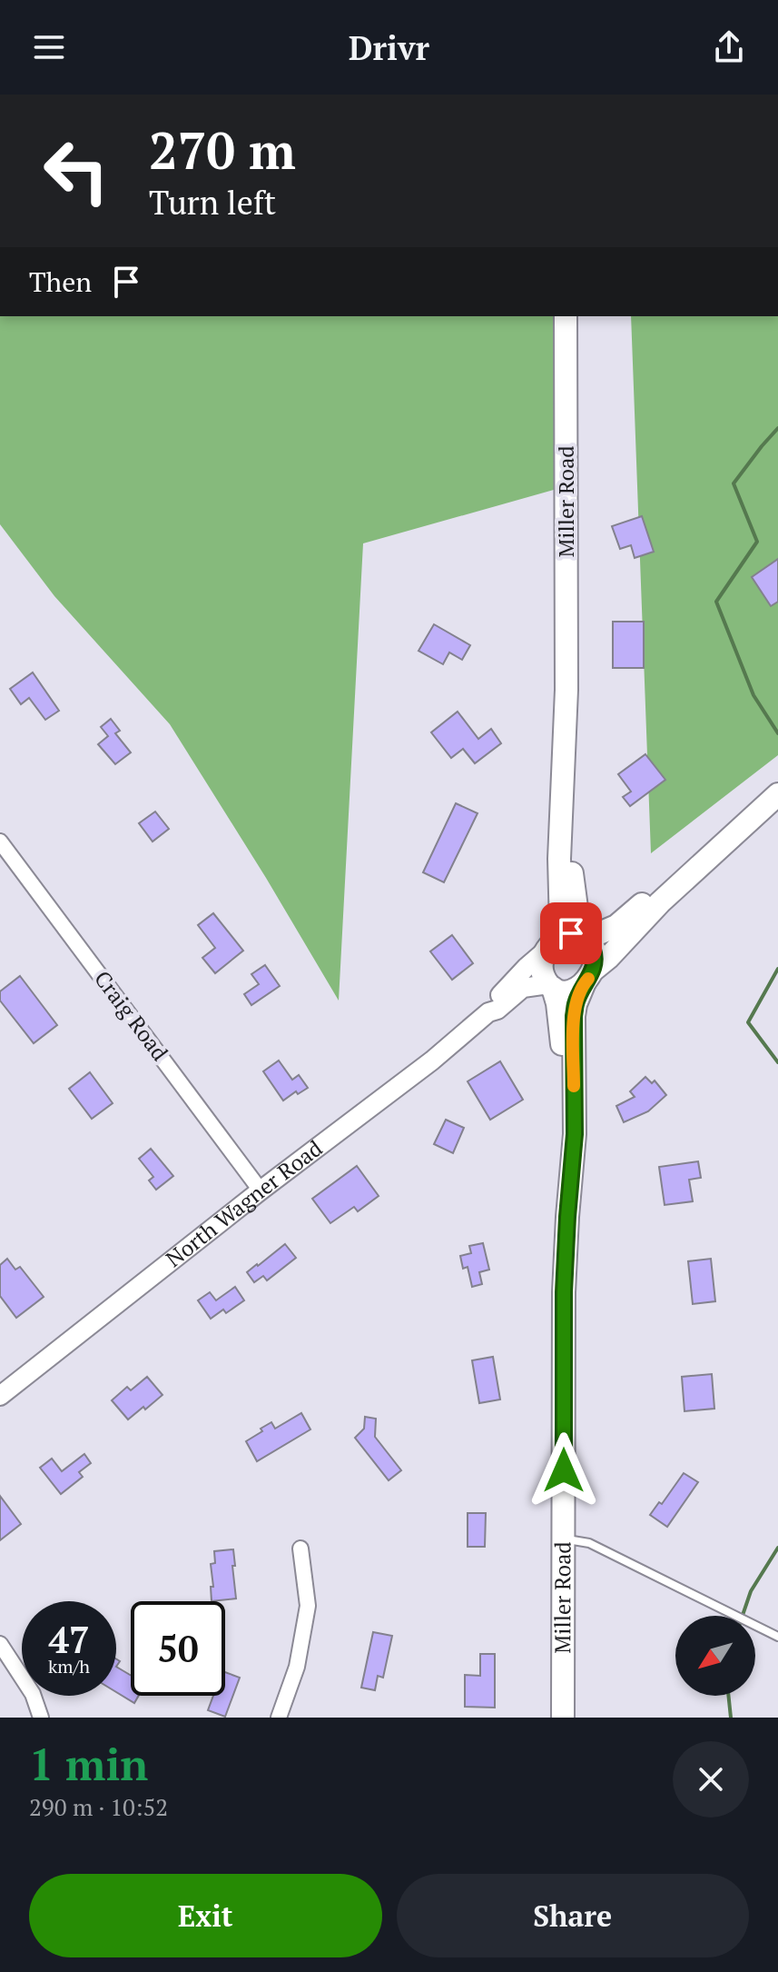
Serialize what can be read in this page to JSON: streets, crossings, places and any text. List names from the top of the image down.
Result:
{
  "streets": {
    "main road": ["Miller Road"],
    "street": ["Craig Road", "North Wagner Road"]
  },
  "crossings": [
    ["Miller Road", "North Wagner Road"],
    ["Craig Road", "North Wagner Road"]
  ],
  "north": "bottom left",
  "page": {
    "header": "Drivr",
    "turn": ["270 m", "Turn left"],
    "then": "Then",
    "speed": "47 km/h",
    "limit": "50",
    "heading": ["1 min", "290 m · 10:52"],
    "buttons": ["Exit", "Share"]
  }
}
